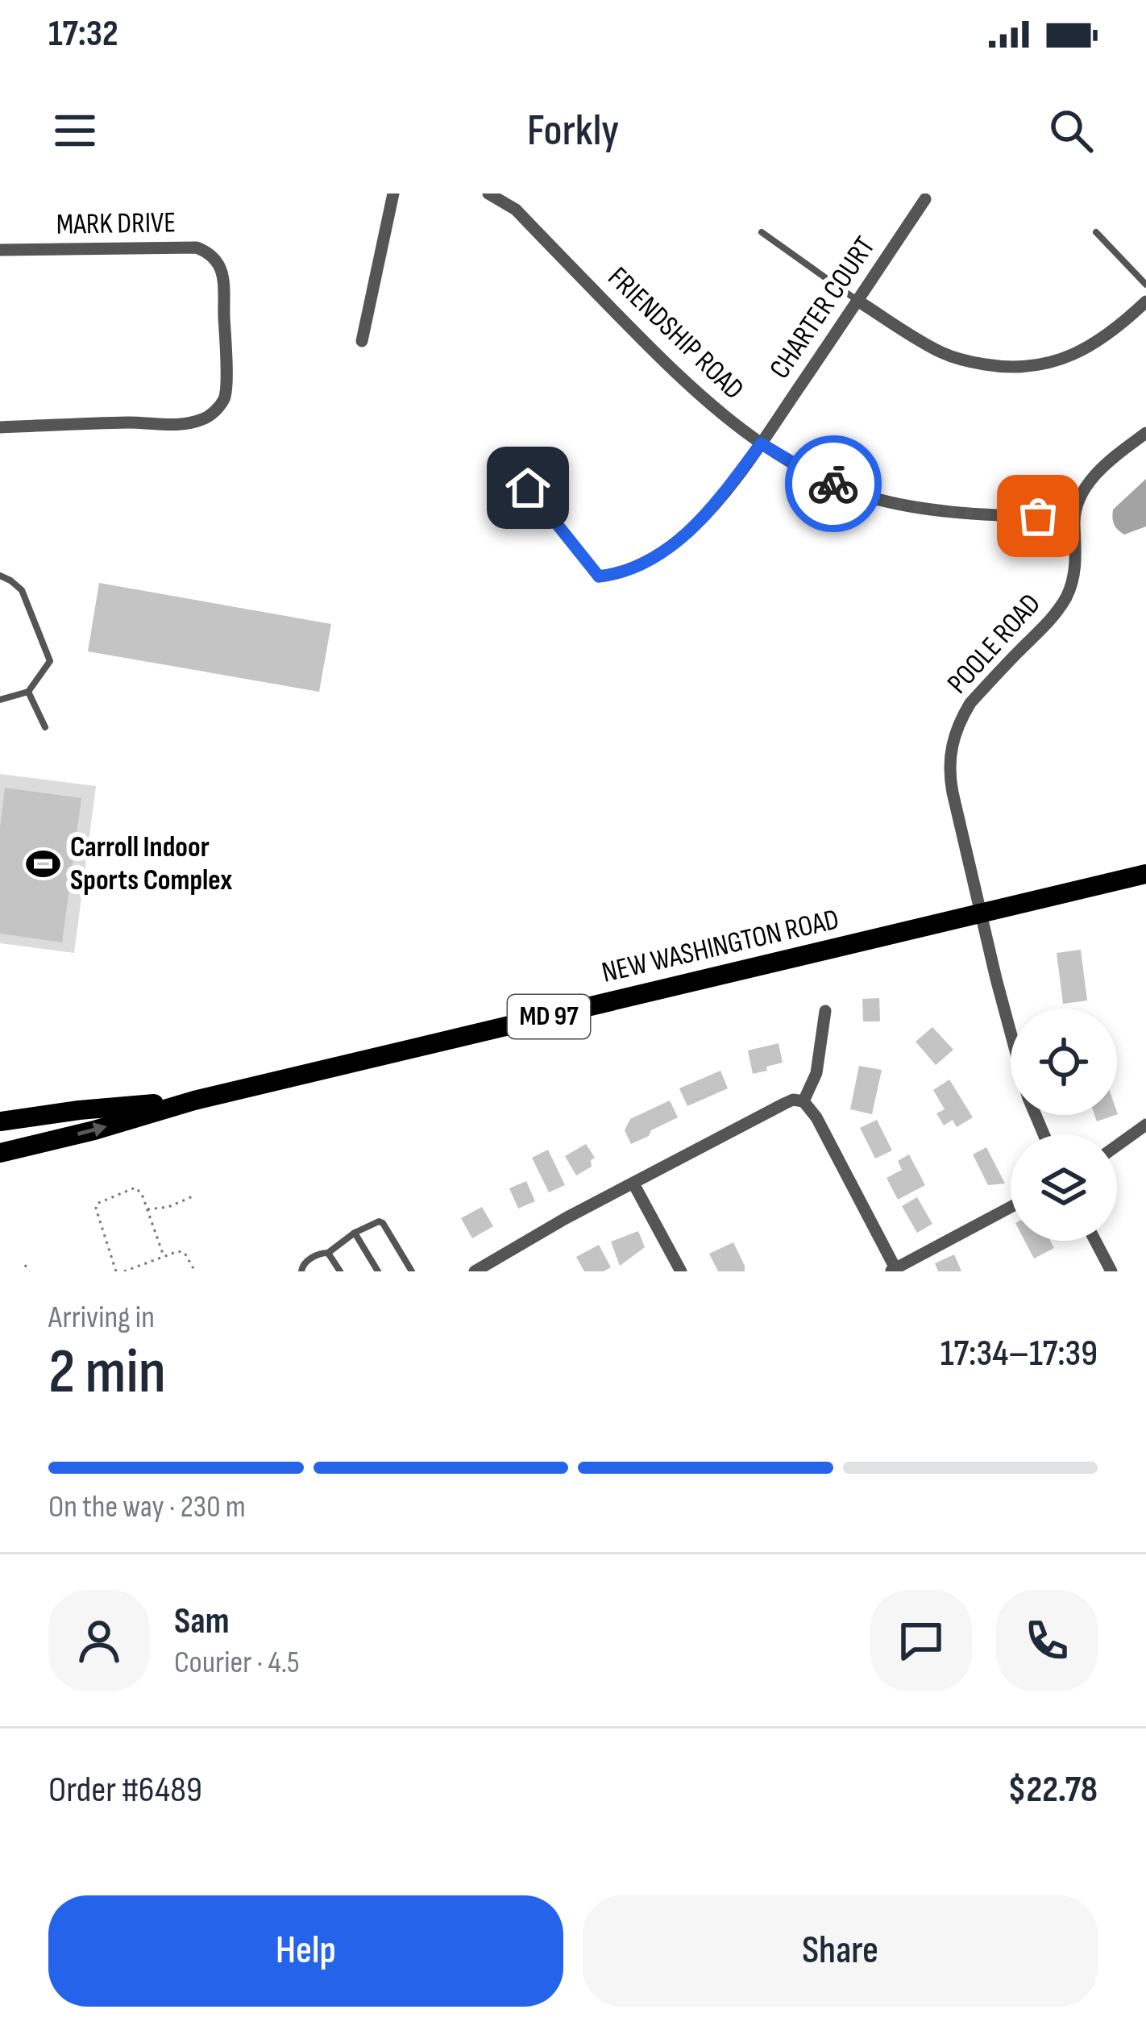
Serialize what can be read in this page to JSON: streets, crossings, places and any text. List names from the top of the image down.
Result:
{
  "streets": {
    "main road": ["NEW WASHINGTON ROAD", "MD 97"],
    "street": [
      "MARK DRIVE",
      "CHARTER COURT",
      "FRIENDSHIP ROAD",
      "POOLE ROAD"
    ]
  },
  "crossings": [
    ["CHARTER COURT", "FRIENDSHIP ROAD"],
    ["FRIENDSHIP ROAD", "POOLE ROAD"],
    ["POOLE ROAD", "NEW WASHINGTON ROAD"]
  ],
  "places": {
    "sports": ["Carroll Indoor Sports Complex"]
  },
  "page": {
    "status": "17:32",
    "header": "Forkly",
    "heading": ["2 min", "Arriving in", "17:34–17:39"],
    "panel": [
      "Sam",
      "Courier · 4.5",
      "Order #6489",
      "$22.78"
    ],
    "bar": "On the way · 230 m",
    "buttons": ["Help", "Share"]
  }
}
